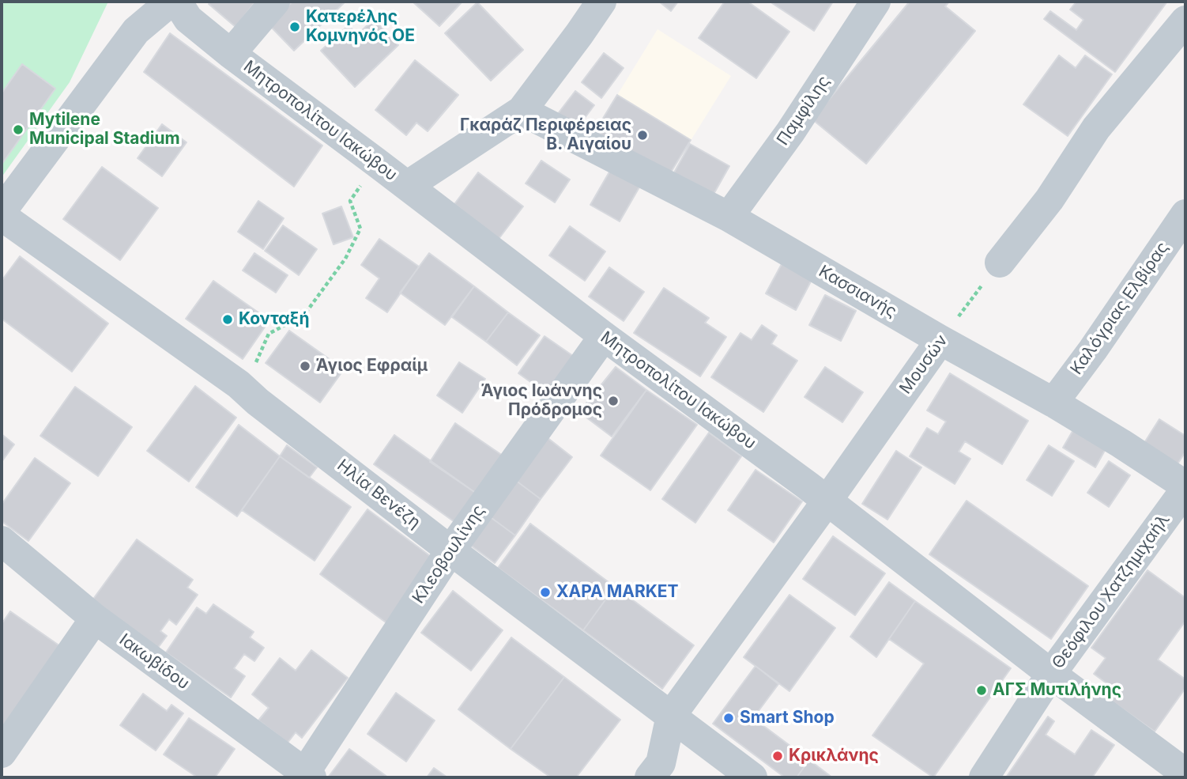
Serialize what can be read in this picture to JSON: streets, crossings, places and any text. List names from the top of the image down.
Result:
{
  "streets": {
    "street": [
      "Παμφίλης",
      "Μητροπολίτου Ιακώβου",
      "Κασσιανής",
      "Καλόγριας Ελβίρας",
      "Μουσών",
      "Ηλία Βενέζη",
      "Κλεοβουλίνης",
      "Θεόφιλου Χατζημιχαήλ",
      "Ιακωβίδου"
    ]
  },
  "crossings": [
    ["Παμφίλης", "Κασσιανής"],
    ["Μητροπολίτου Ιακώβου", "Μουσών"],
    ["Μητροπολίτου Ιακώβου", "Κλεοβουλίνης"],
    ["Μητροπολίτου Ιακώβου", "Θεόφιλου Χατζημιχαήλ"],
    ["Κασσιανής", "Καλόγριας Ελβίρας"],
    ["Κασσιανής", "Μουσών"],
    ["Κασσιανής", "Θεόφιλου Χατζημιχαήλ"],
    ["Μουσών", "Ηλία Βενέζη"],
    ["Ηλία Βενέζη", "Κλεοβουλίνης"],
    ["Κλεοβουλίνης", "Ιακωβίδου"]
  ],
  "places": [
    "Κατερέλης Κομνηνός ΟΕ",
    "Mytilene Municipal Stadium",
    "Γκαράζ Περιφέρειας Β. Αιγαίου",
    "Κονταξή",
    "Άγιος Εφραίμ",
    "Άγιος Ιωάννης Πρόδρομος",
    "XAPA MARKET",
    "ΑΓΣ Μυτιλήνης",
    "Smart Shop",
    "Κρικλάνης"
  ]
}
